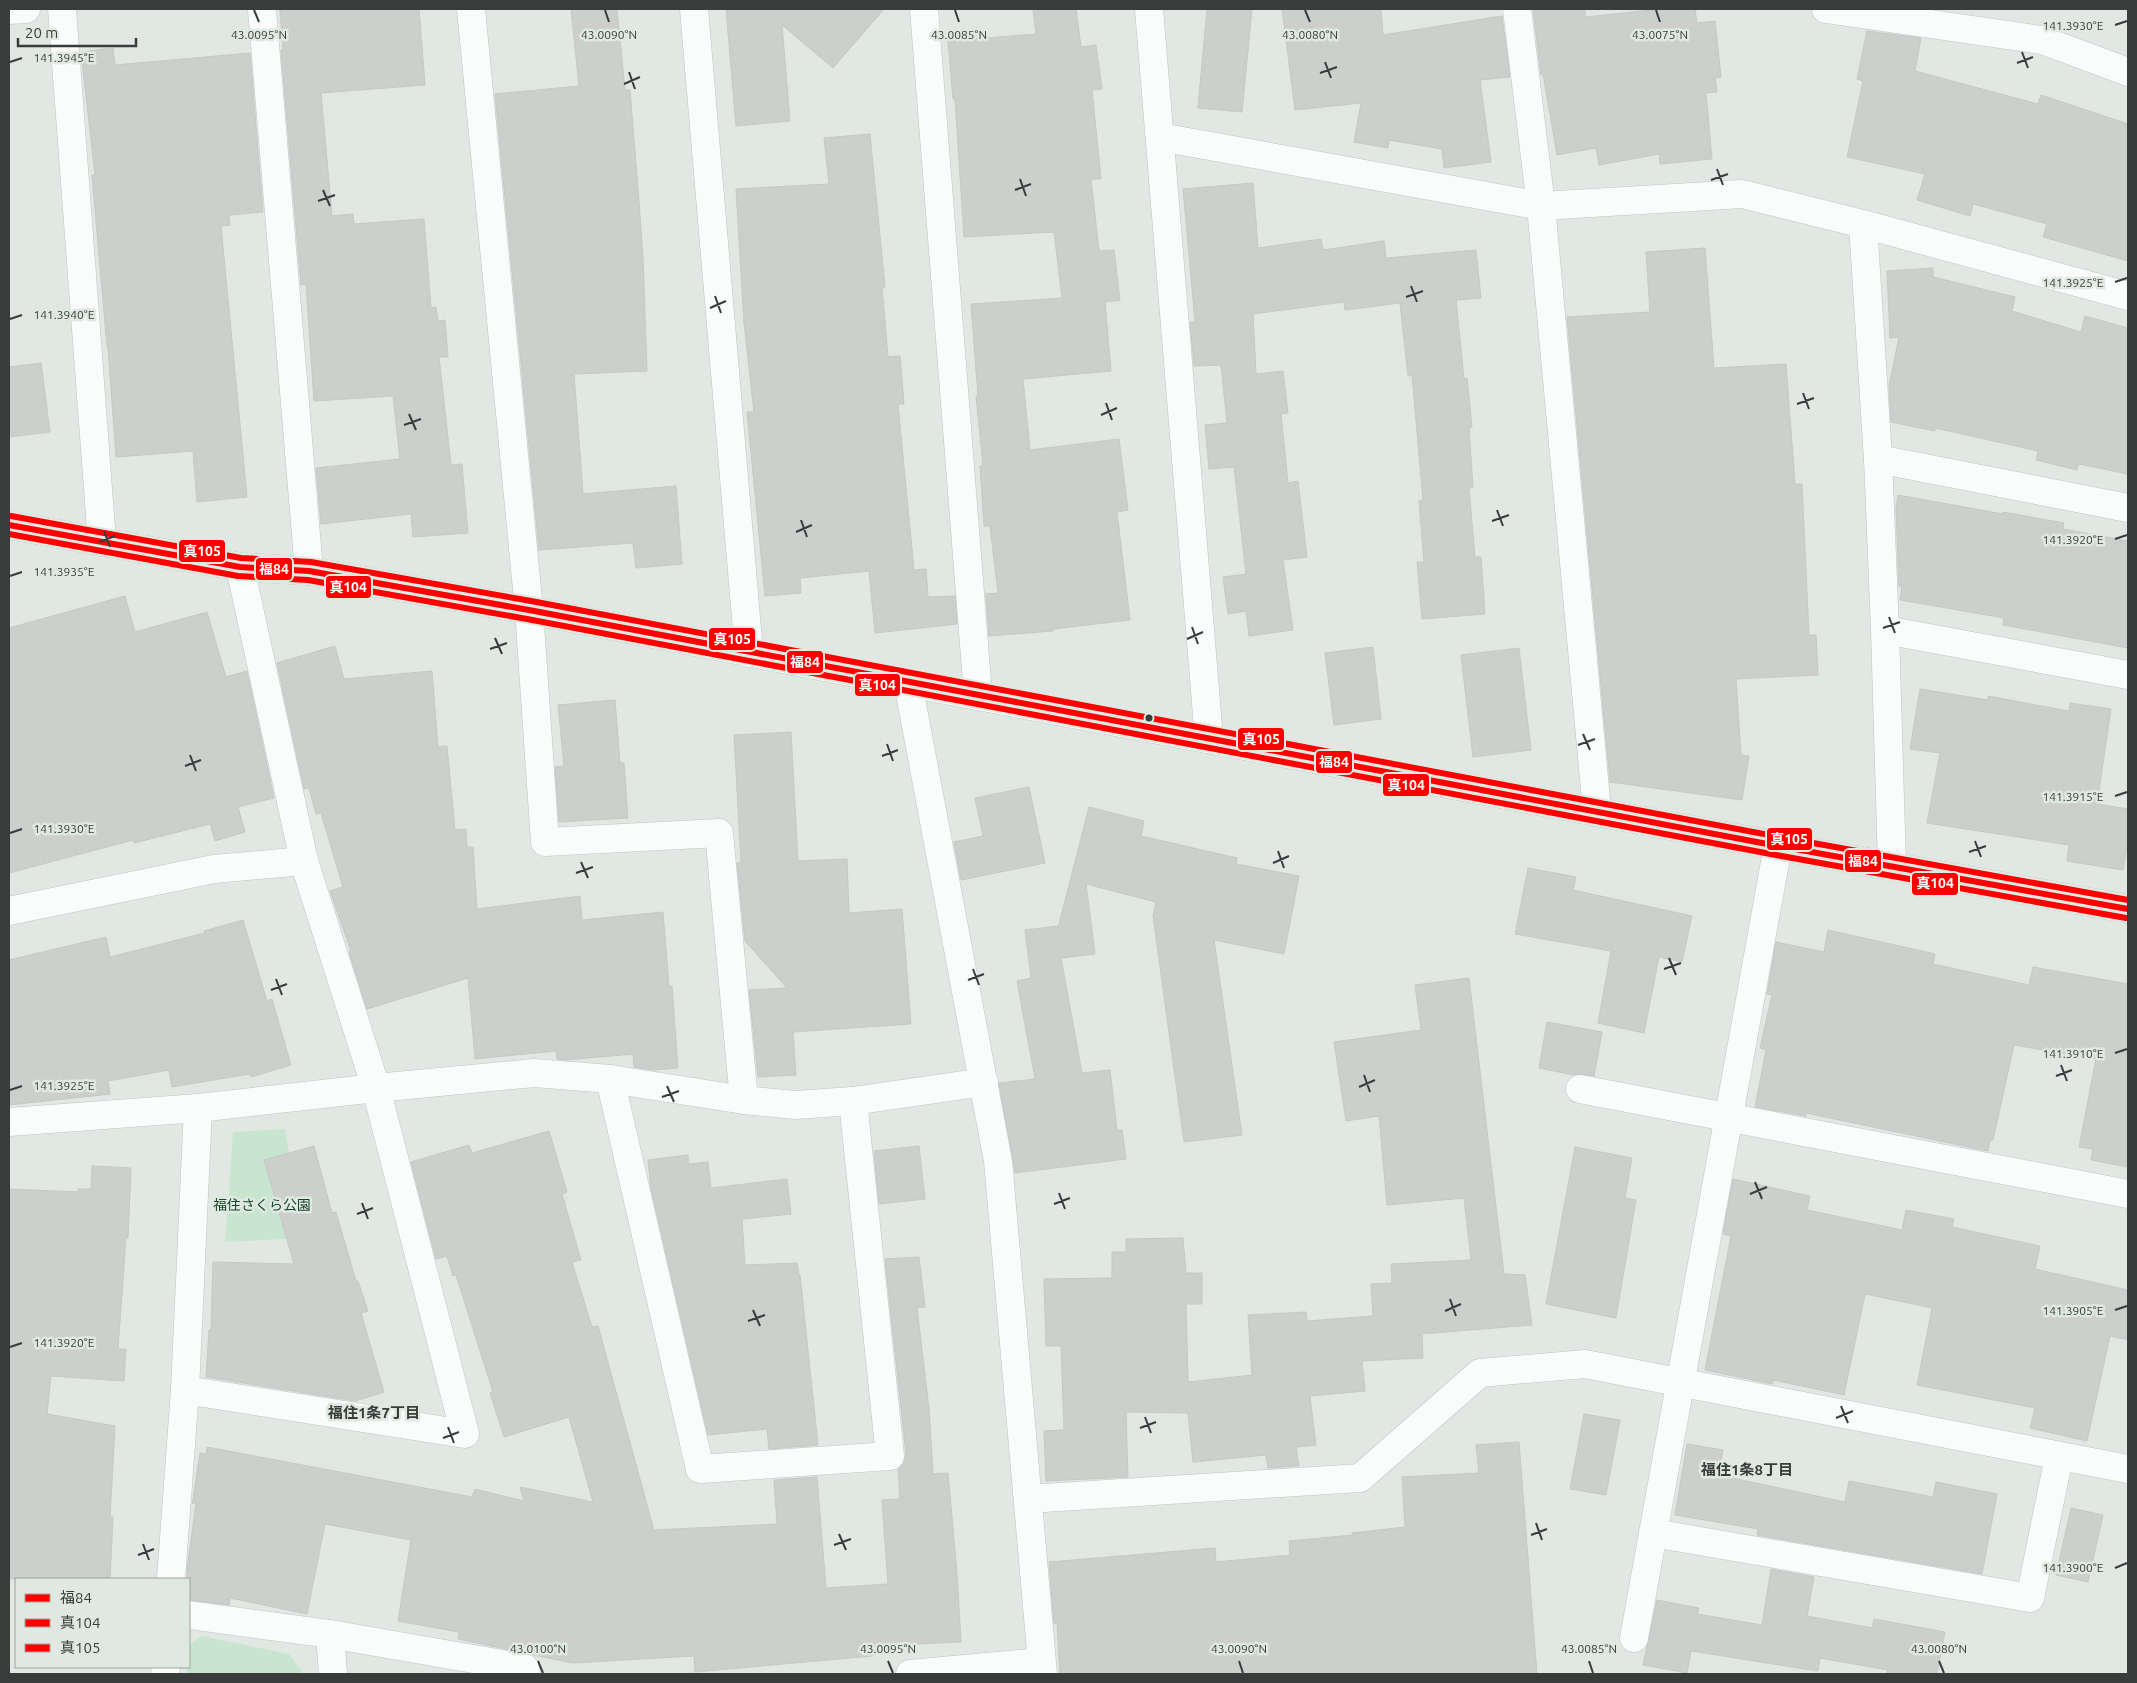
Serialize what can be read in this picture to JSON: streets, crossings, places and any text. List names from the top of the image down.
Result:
{
  "districts": ["福住1条7丁目", "福住1条8丁目"],
  "parks": ["福住さくら公園"],
  "lines": ["transit line 真105", "transit line 福84", "transit line 真104"],
  "legend": ["福84", "真104", "真105"],
  "scale_bar": "20 m",
  "coordinates": [
    "141.3930°E",
    "43.0095°N",
    "43.0090°N",
    "43.0085°N",
    "43.0080°N",
    "43.0075°N",
    "141.3945°E",
    "141.3925°E",
    "141.3940°E",
    "141.3920°E",
    "141.3935°E",
    "141.3915°E",
    "141.3910°E",
    "141.3905°E",
    "141.3900°E",
    "43.0100°N"
  ]
}
